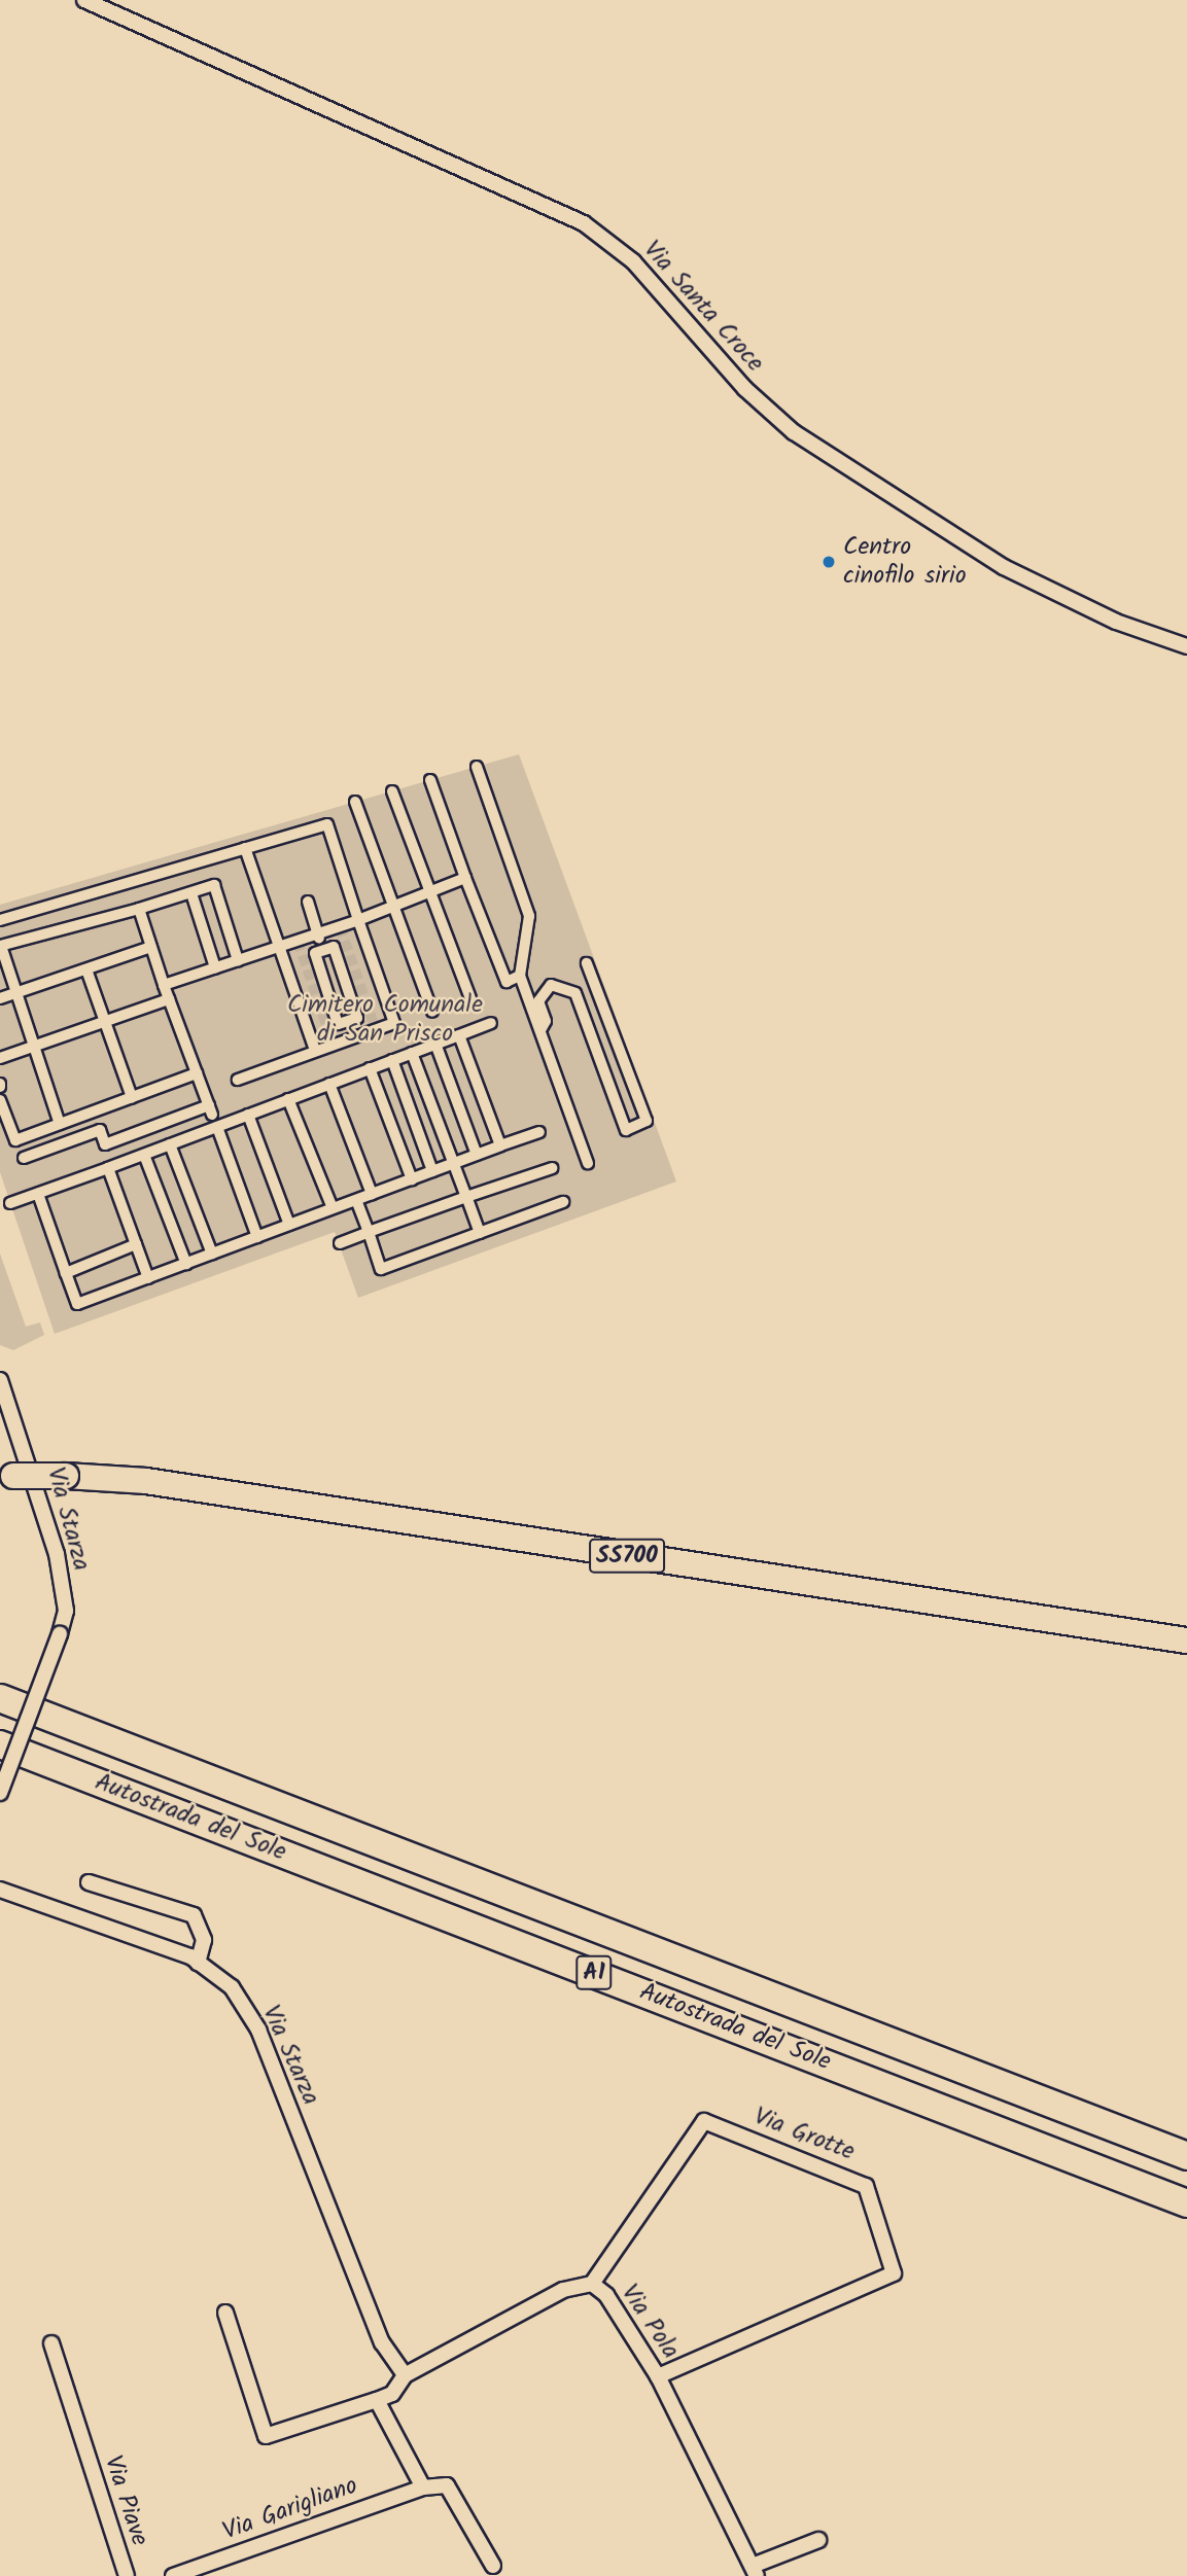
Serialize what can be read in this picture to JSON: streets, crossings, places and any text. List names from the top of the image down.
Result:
{
  "streets": {
    "highway": ["SS700", "Autostrada del Sole", "A1"],
    "street": [
      "Via Santa Croce",
      "Via Starza",
      "Via Grotte",
      "Via Pola",
      "Via Piave",
      "Via Garigliano"
    ]
  },
  "crossings": [
    ["Via Starza", "Via Pola"],
    ["Via Grotte", "Via Pola"]
  ],
  "parks": ["Cimitero Comunale di San Prisco"],
  "places": ["Centro cinofilo sirio"]
}
